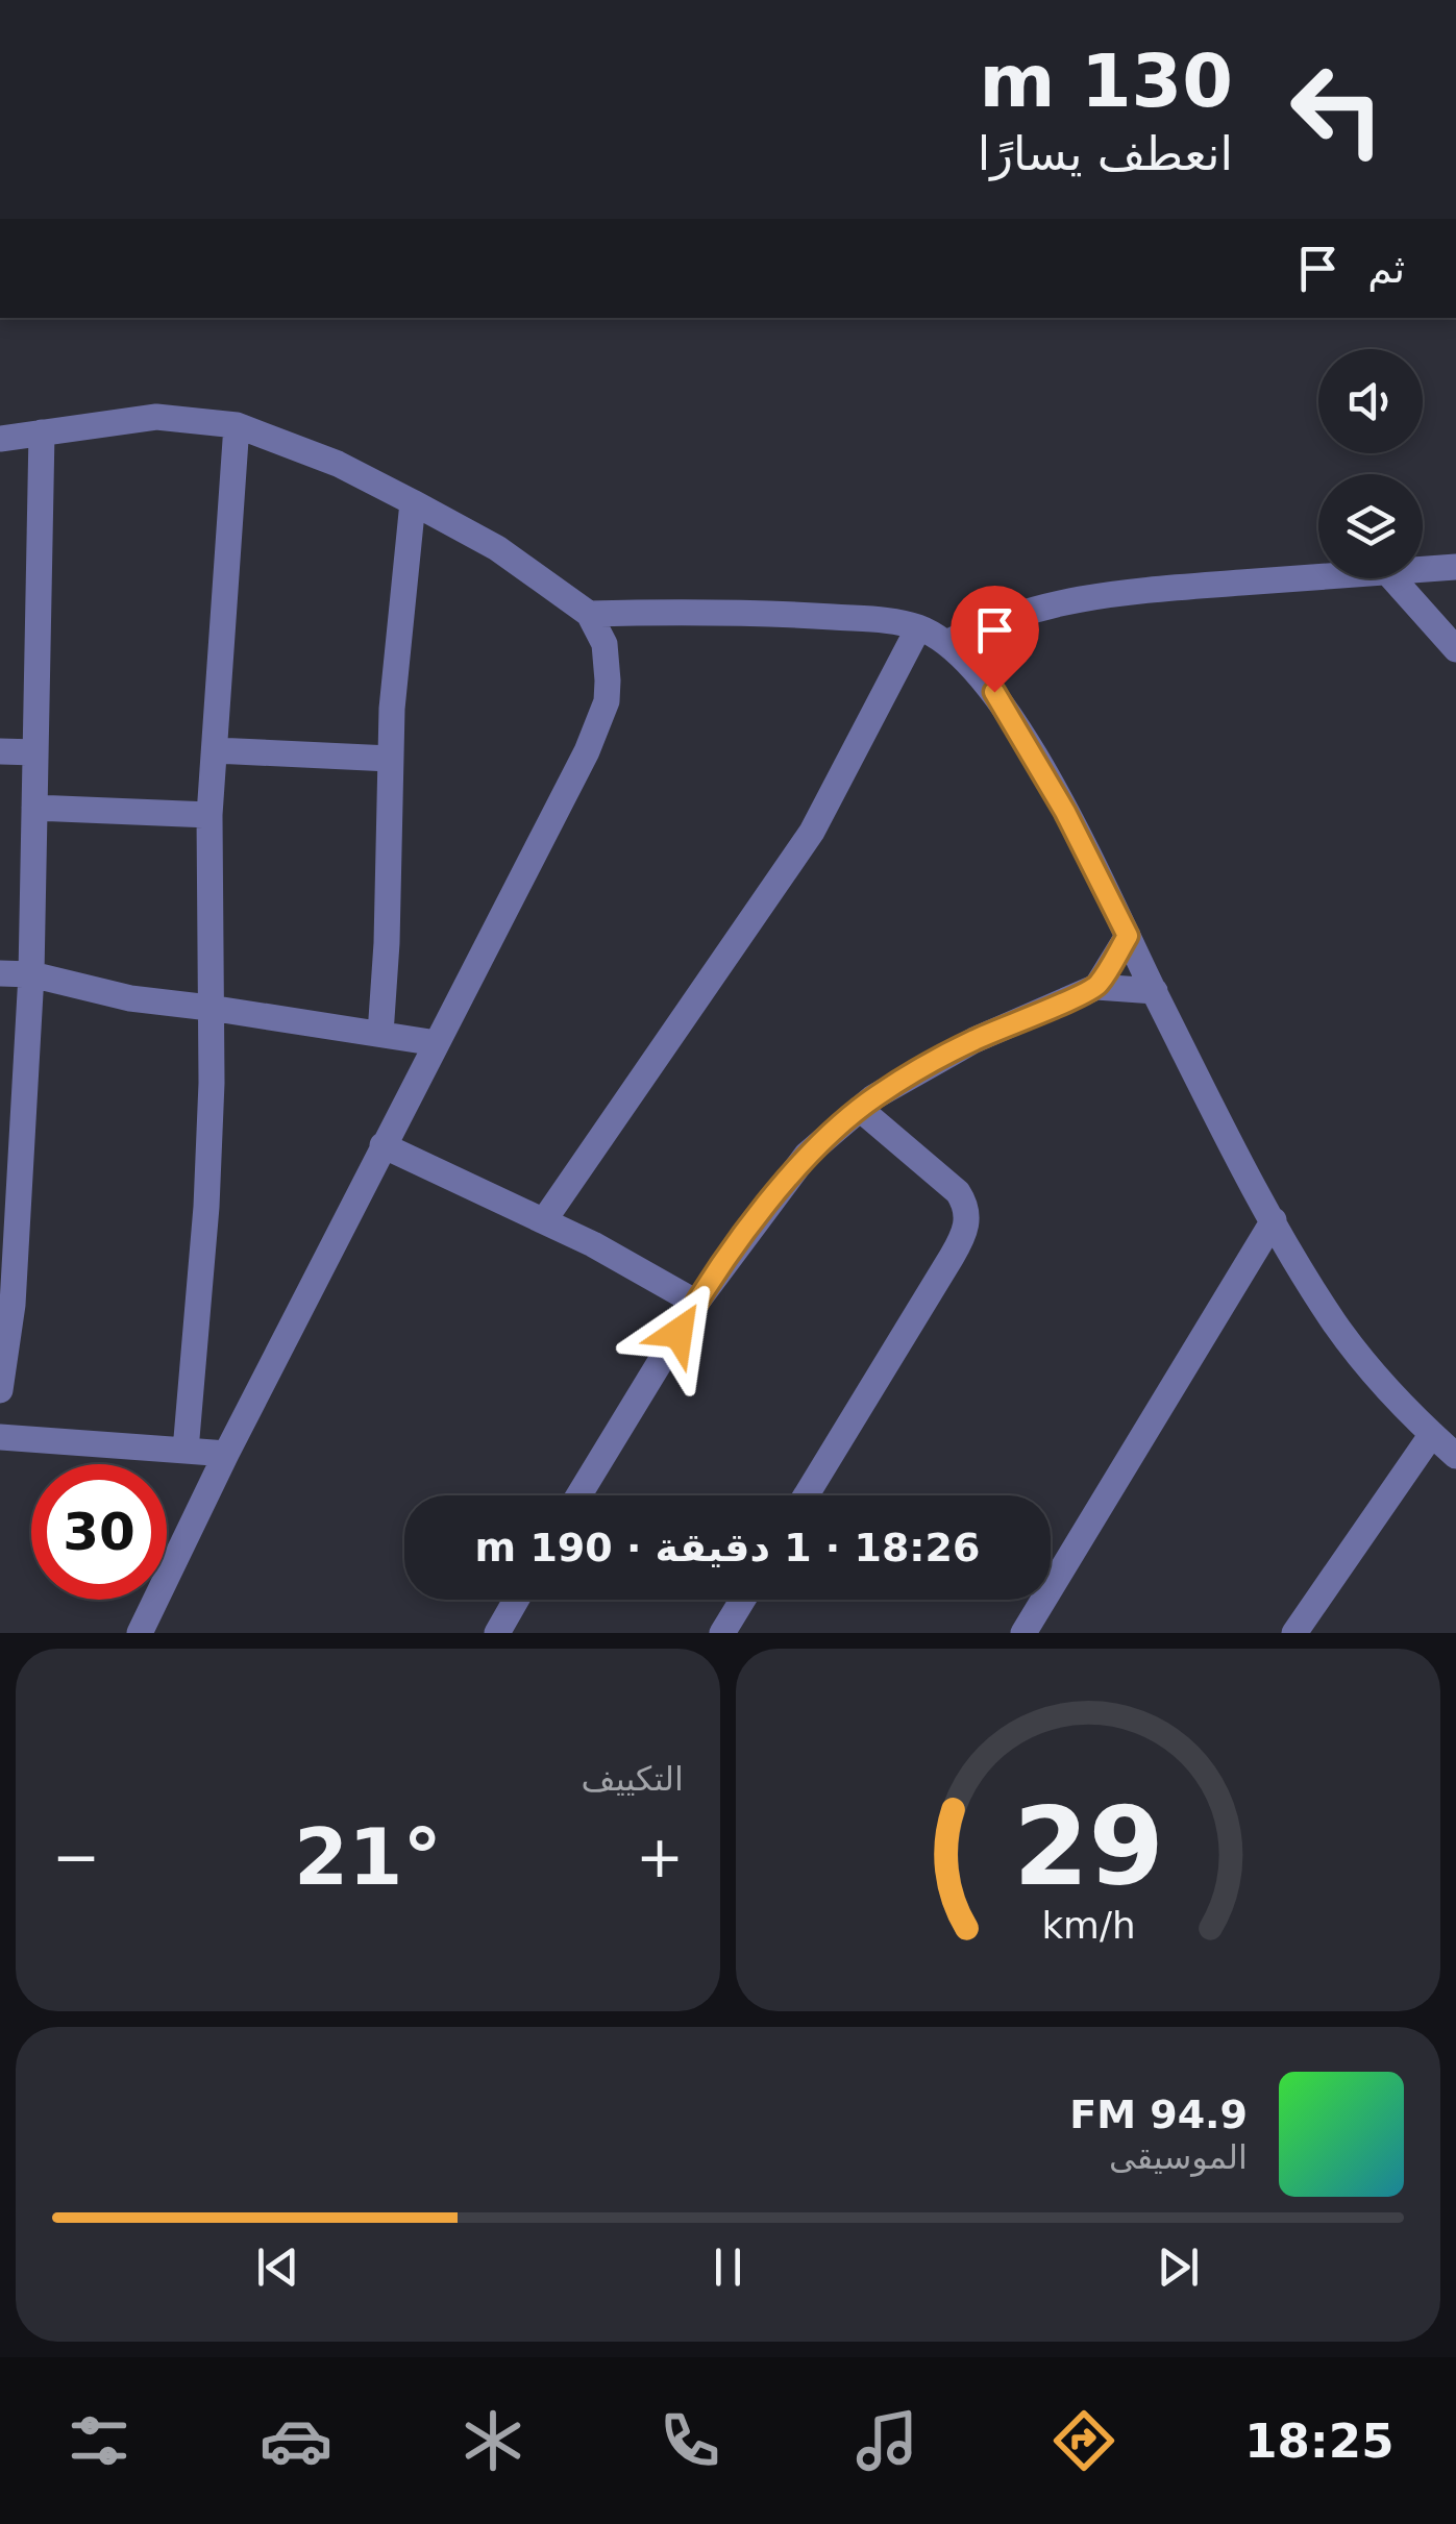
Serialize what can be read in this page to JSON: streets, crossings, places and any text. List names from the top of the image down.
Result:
{
  "page": {
    "turn": ["130 m", "انعطف يسارًا"],
    "then": "ثم",
    "limit": "30",
    "trip": "18:26 · 1 دقيقة · 190 m",
    "tile": "التكييف",
    "heat": ["−", "21°", "+"],
    "song": ["94.9 FM", "الموسيقى"],
    "tabs": "18:25",
    "gauge": ["29", "km/h"]
  }
}
